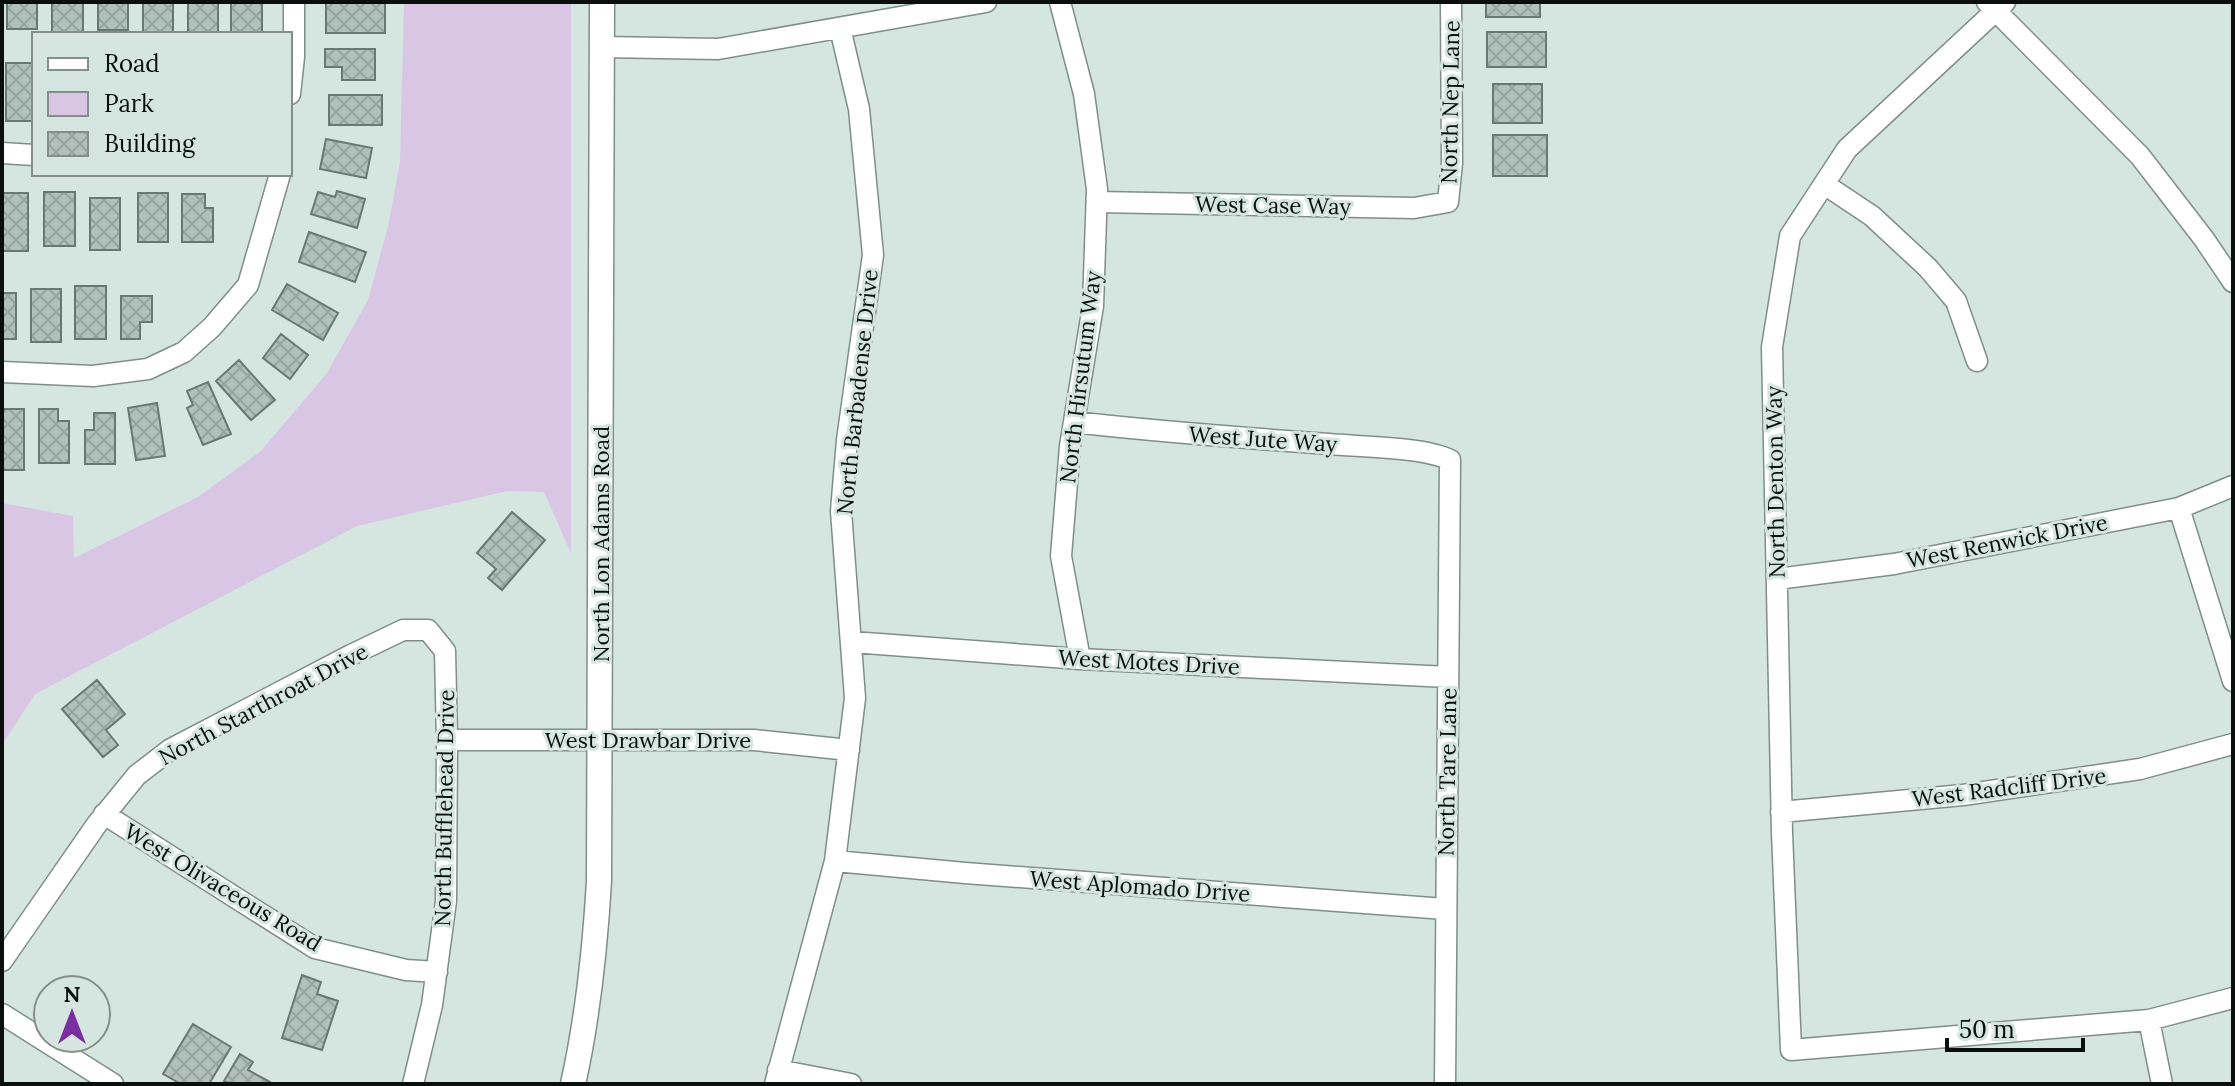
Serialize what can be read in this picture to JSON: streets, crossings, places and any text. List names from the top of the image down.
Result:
{
  "streets": {
    "street": [
      "North Nep Lane",
      "West Case Way",
      "North Hirsutum Way",
      "North Barbadense Drive",
      "West Jute Way",
      "North Denton Way",
      "West Renwick Drive",
      "North Lon Adams Road",
      "West Motes Drive",
      "North Starthroat Drive",
      "West Drawbar Drive",
      "North Tare Lane",
      "West Radcliff Drive",
      "North Bufflehead Drive",
      "West Aplomado Drive",
      "West Olivaceous Road"
    ]
  },
  "crossings": [
    ["North Nep Lane", "West Case Way"],
    ["West Case Way", "North Hirsutum Way"],
    ["North Hirsutum Way", "West Jute Way"],
    ["North Hirsutum Way", "West Motes Drive"],
    ["North Barbadense Drive", "West Motes Drive"],
    ["North Barbadense Drive", "West Drawbar Drive"],
    ["North Barbadense Drive", "West Aplomado Drive"],
    ["West Jute Way", "North Tare Lane"],
    ["North Denton Way", "West Renwick Drive"],
    ["North Denton Way", "West Radcliff Drive"],
    ["North Lon Adams Road", "West Drawbar Drive"],
    ["West Motes Drive", "North Tare Lane"],
    ["North Starthroat Drive", "North Bufflehead Drive"],
    ["North Starthroat Drive", "West Olivaceous Road"],
    ["West Drawbar Drive", "North Bufflehead Drive"],
    ["North Tare Lane", "West Aplomado Drive"],
    ["North Bufflehead Drive", "West Olivaceous Road"]
  ],
  "legend": ["Road", "Park", "Building"],
  "scale_bar": "50 m",
  "north": "top"
}
